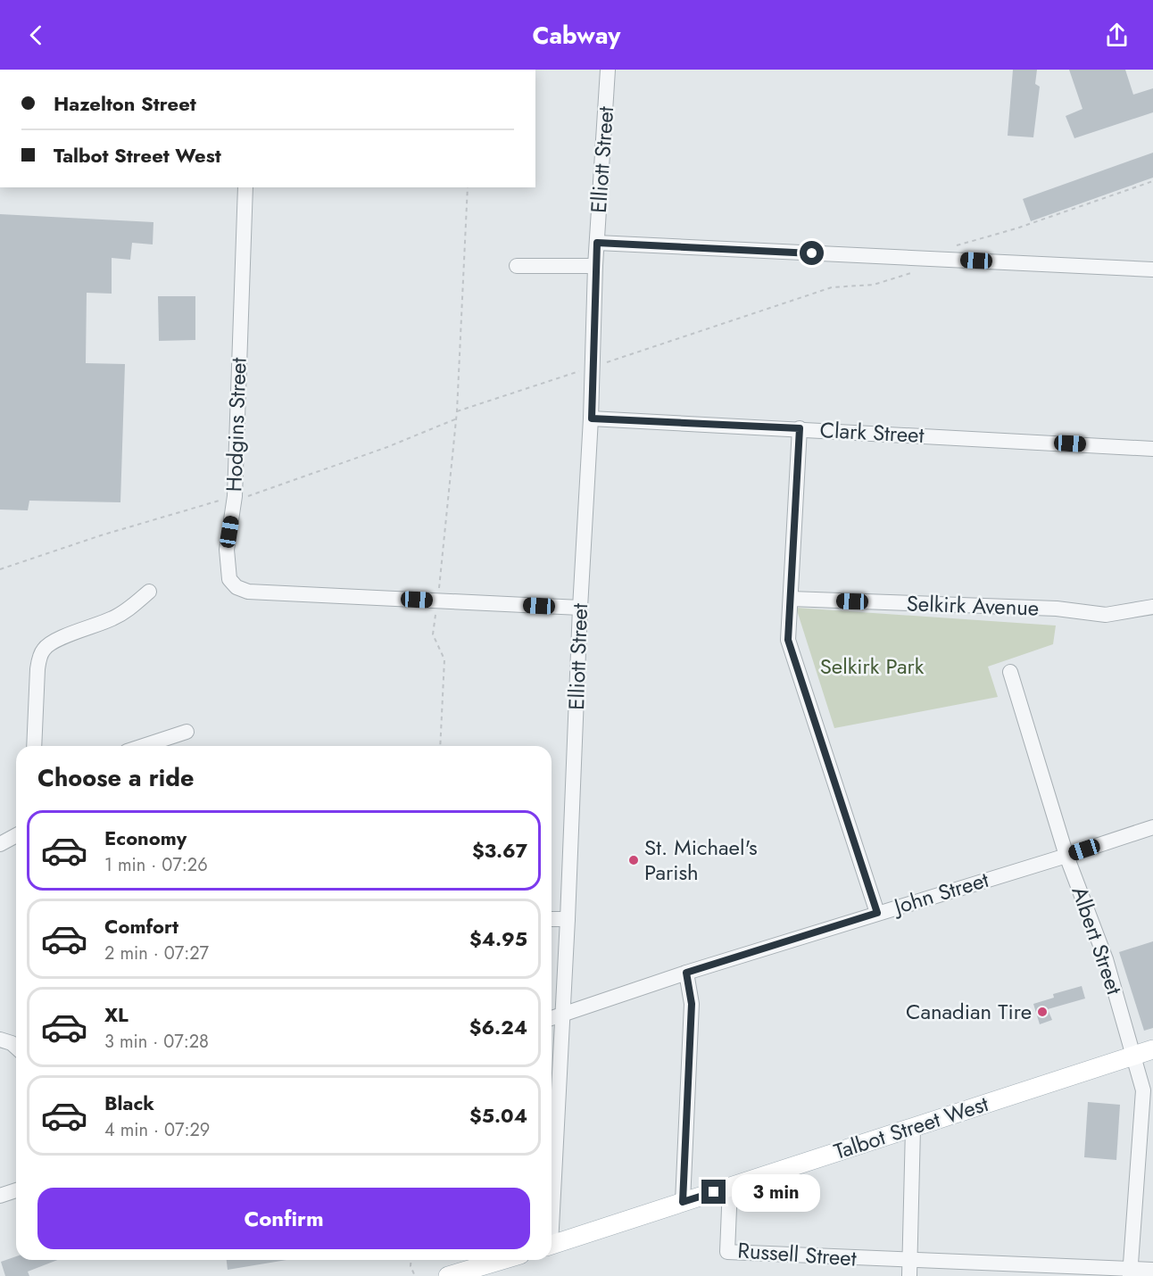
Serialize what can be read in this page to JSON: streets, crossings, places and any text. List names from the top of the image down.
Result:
{
  "streets": {
    "main road": ["Talbot Street West"],
    "street": [
      "Elliott Street",
      "Hodgins Street",
      "Clark Street",
      "Selkirk Avenue",
      "John Street",
      "Albert Street",
      "Russell Street"
    ]
  },
  "crossings": [
    ["Elliott Street", "Clark Street"],
    ["Elliott Street", "John Street"],
    ["John Street", "Albert Street"],
    ["Albert Street", "Talbot Street West"],
    ["Albert Street", "Russell Street"],
    ["Talbot Street West", "Russell Street"]
  ],
  "parks": ["Selkirk Park"],
  "places": ["St. Michael's Parish", "Canadian Tire"],
  "page": {
    "header": "Cabway",
    "banner": ["Hazelton Street", "Talbot Street West"],
    "heading": "Choose a ride",
    "list": [
      {
        "name": "Economy",
        "note": "1 min · 07:26",
        "value": "$3.67"
      },
      {
        "name": "Comfort",
        "note": "2 min · 07:27",
        "value": "$4.95"
      },
      {
        "name": "XL",
        "note": "3 min · 07:28",
        "value": "$6.24"
      },
      {
        "name": "Black",
        "note": "4 min · 07:29",
        "value": "$5.04"
      }
    ],
    "bubble": "3 min",
    "buttons": "Confirm"
  }
}
